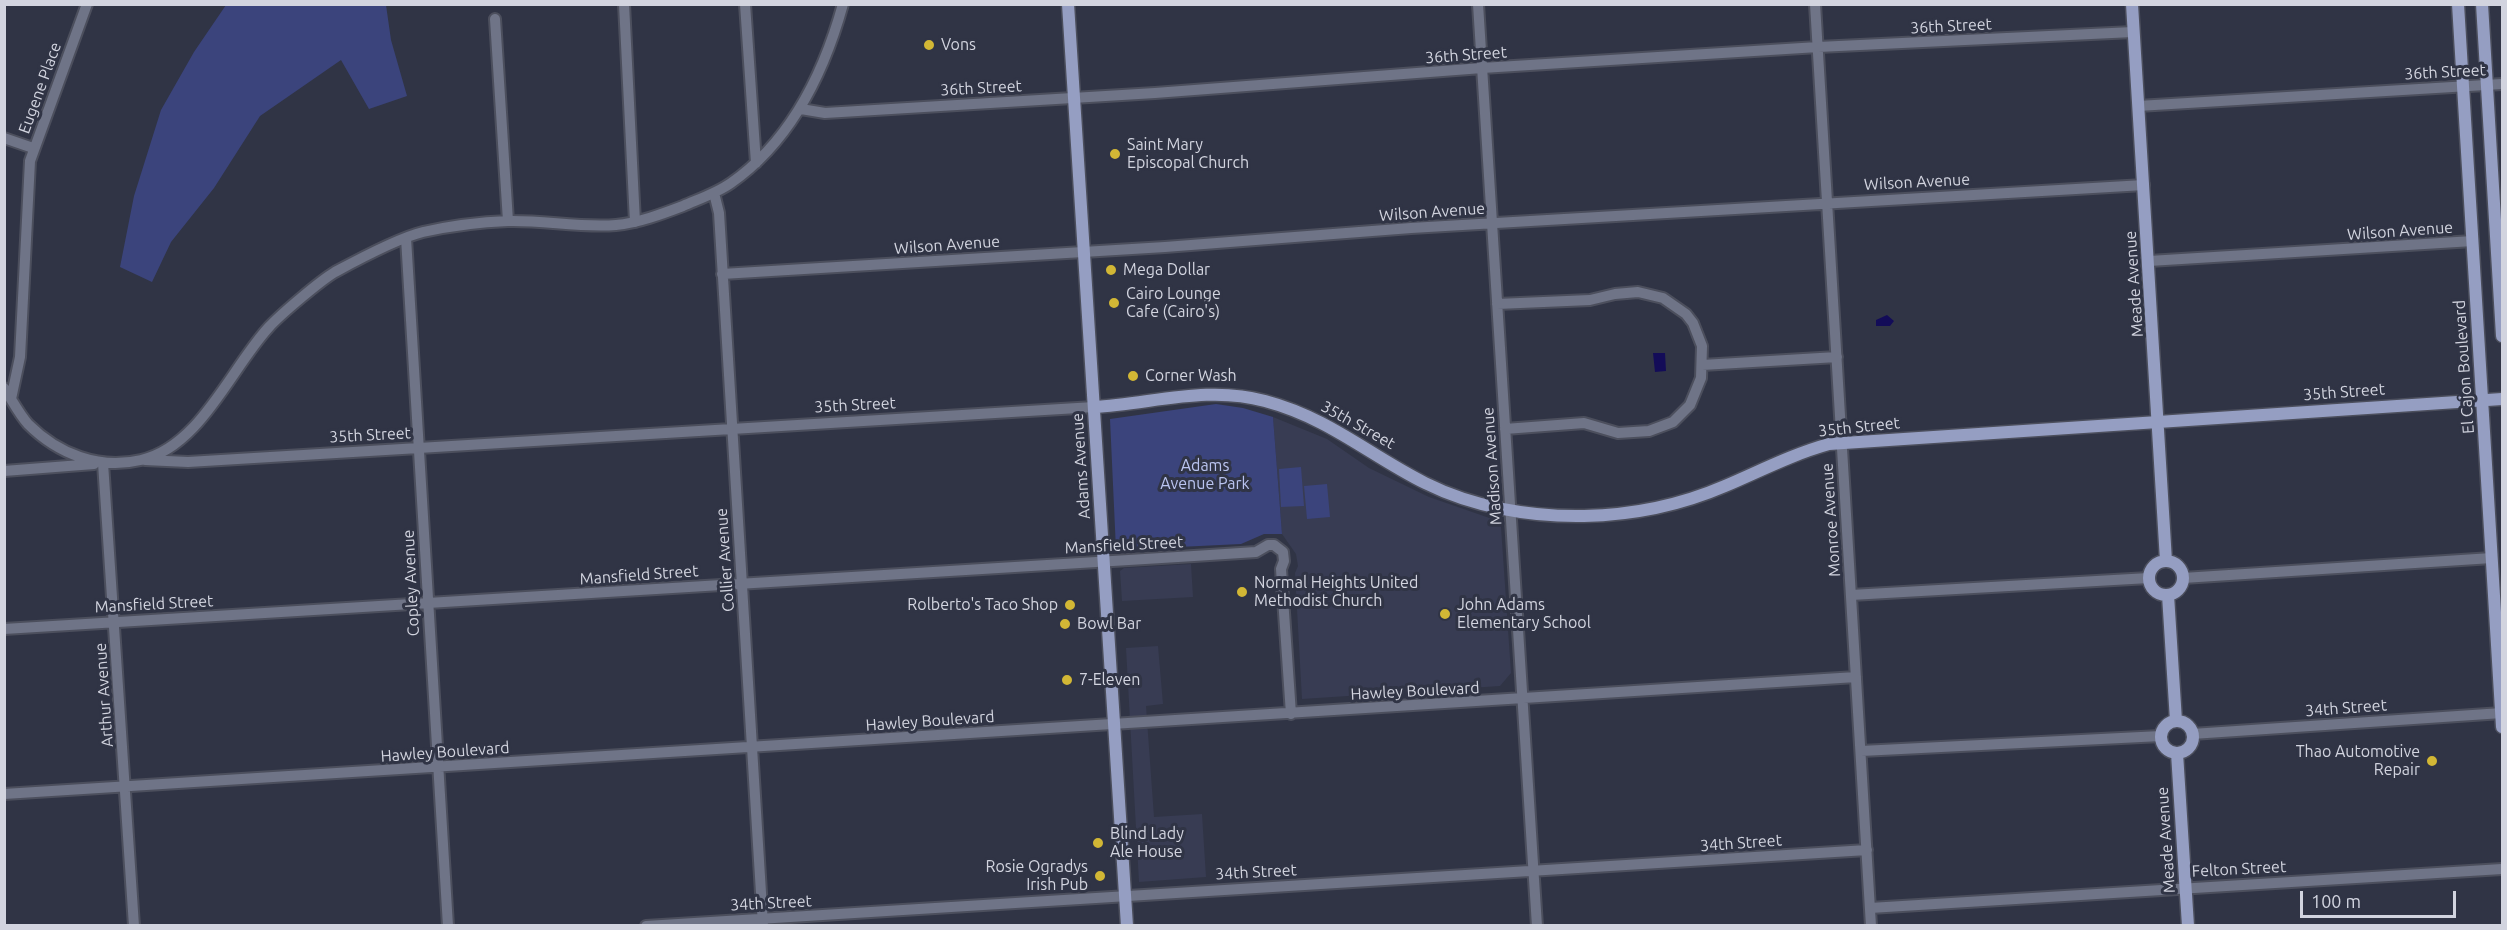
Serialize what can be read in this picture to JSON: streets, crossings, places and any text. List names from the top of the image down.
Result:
{
  "streets": {
    "main road": [
      "Meade Avenue",
      "El Cajon Boulevard",
      "35th Street",
      "Adams Avenue"
    ],
    "street": [
      "36th Street",
      "Eugene Place",
      "Wilson Avenue",
      "Madison Avenue",
      "Monroe Avenue",
      "Mansfield Street",
      "Collier Avenue",
      "Copley Avenue",
      "Hawley Boulevard",
      "Arthur Avenue",
      "34th Street",
      "Felton Street"
    ]
  },
  "crossings": [
    ["36th Street", "Meade Avenue"],
    ["36th Street", "El Cajon Boulevard"],
    ["36th Street", "Adams Avenue"],
    ["36th Street", "Madison Avenue"],
    ["36th Street", "Monroe Avenue"],
    ["Wilson Avenue", "Meade Avenue"],
    ["Wilson Avenue", "El Cajon Boulevard"],
    ["Wilson Avenue", "Adams Avenue"],
    ["Wilson Avenue", "Madison Avenue"],
    ["Wilson Avenue", "Monroe Avenue"],
    ["Wilson Avenue", "Collier Avenue"],
    ["Meade Avenue", "35th Street"],
    ["Meade Avenue", "34th Street"],
    ["Meade Avenue", "Felton Street"],
    ["El Cajon Boulevard", "35th Street"],
    ["El Cajon Boulevard", "34th Street"],
    ["35th Street", "Adams Avenue"],
    ["35th Street", "Madison Avenue"],
    ["35th Street", "Monroe Avenue"],
    ["35th Street", "Collier Avenue"],
    ["35th Street", "Copley Avenue"],
    ["Adams Avenue", "Mansfield Street"],
    ["Adams Avenue", "Hawley Boulevard"],
    ["Adams Avenue", "34th Street"],
    ["Madison Avenue", "Hawley Boulevard"],
    ["Madison Avenue", "34th Street"],
    ["Monroe Avenue", "Hawley Boulevard"],
    ["Monroe Avenue", "34th Street"],
    ["Monroe Avenue", "Felton Street"],
    ["Mansfield Street", "Collier Avenue"],
    ["Mansfield Street", "Copley Avenue"],
    ["Mansfield Street", "Hawley Boulevard"],
    ["Mansfield Street", "Arthur Avenue"],
    ["Collier Avenue", "Hawley Boulevard"],
    ["Collier Avenue", "34th Street"],
    ["Copley Avenue", "Hawley Boulevard"],
    ["Hawley Boulevard", "Arthur Avenue"]
  ],
  "parks": ["Adams Avenue Park"],
  "places": [
    "Vons",
    "Saint Mary Episcopal Church",
    "Mega Dollar",
    "Cairo Lounge Cafe (Cairo's)",
    "Corner Wash",
    "Normal Heights United Methodist Church",
    "Rolberto's Taco Shop",
    "John Adams Elementary School",
    "Bowl Bar",
    "7-Eleven",
    "Thao Automotive Repair",
    "Blind Lady Ale House",
    "Rosie Ogradys Irish Pub"
  ],
  "scale_bar": "100 m"
}
